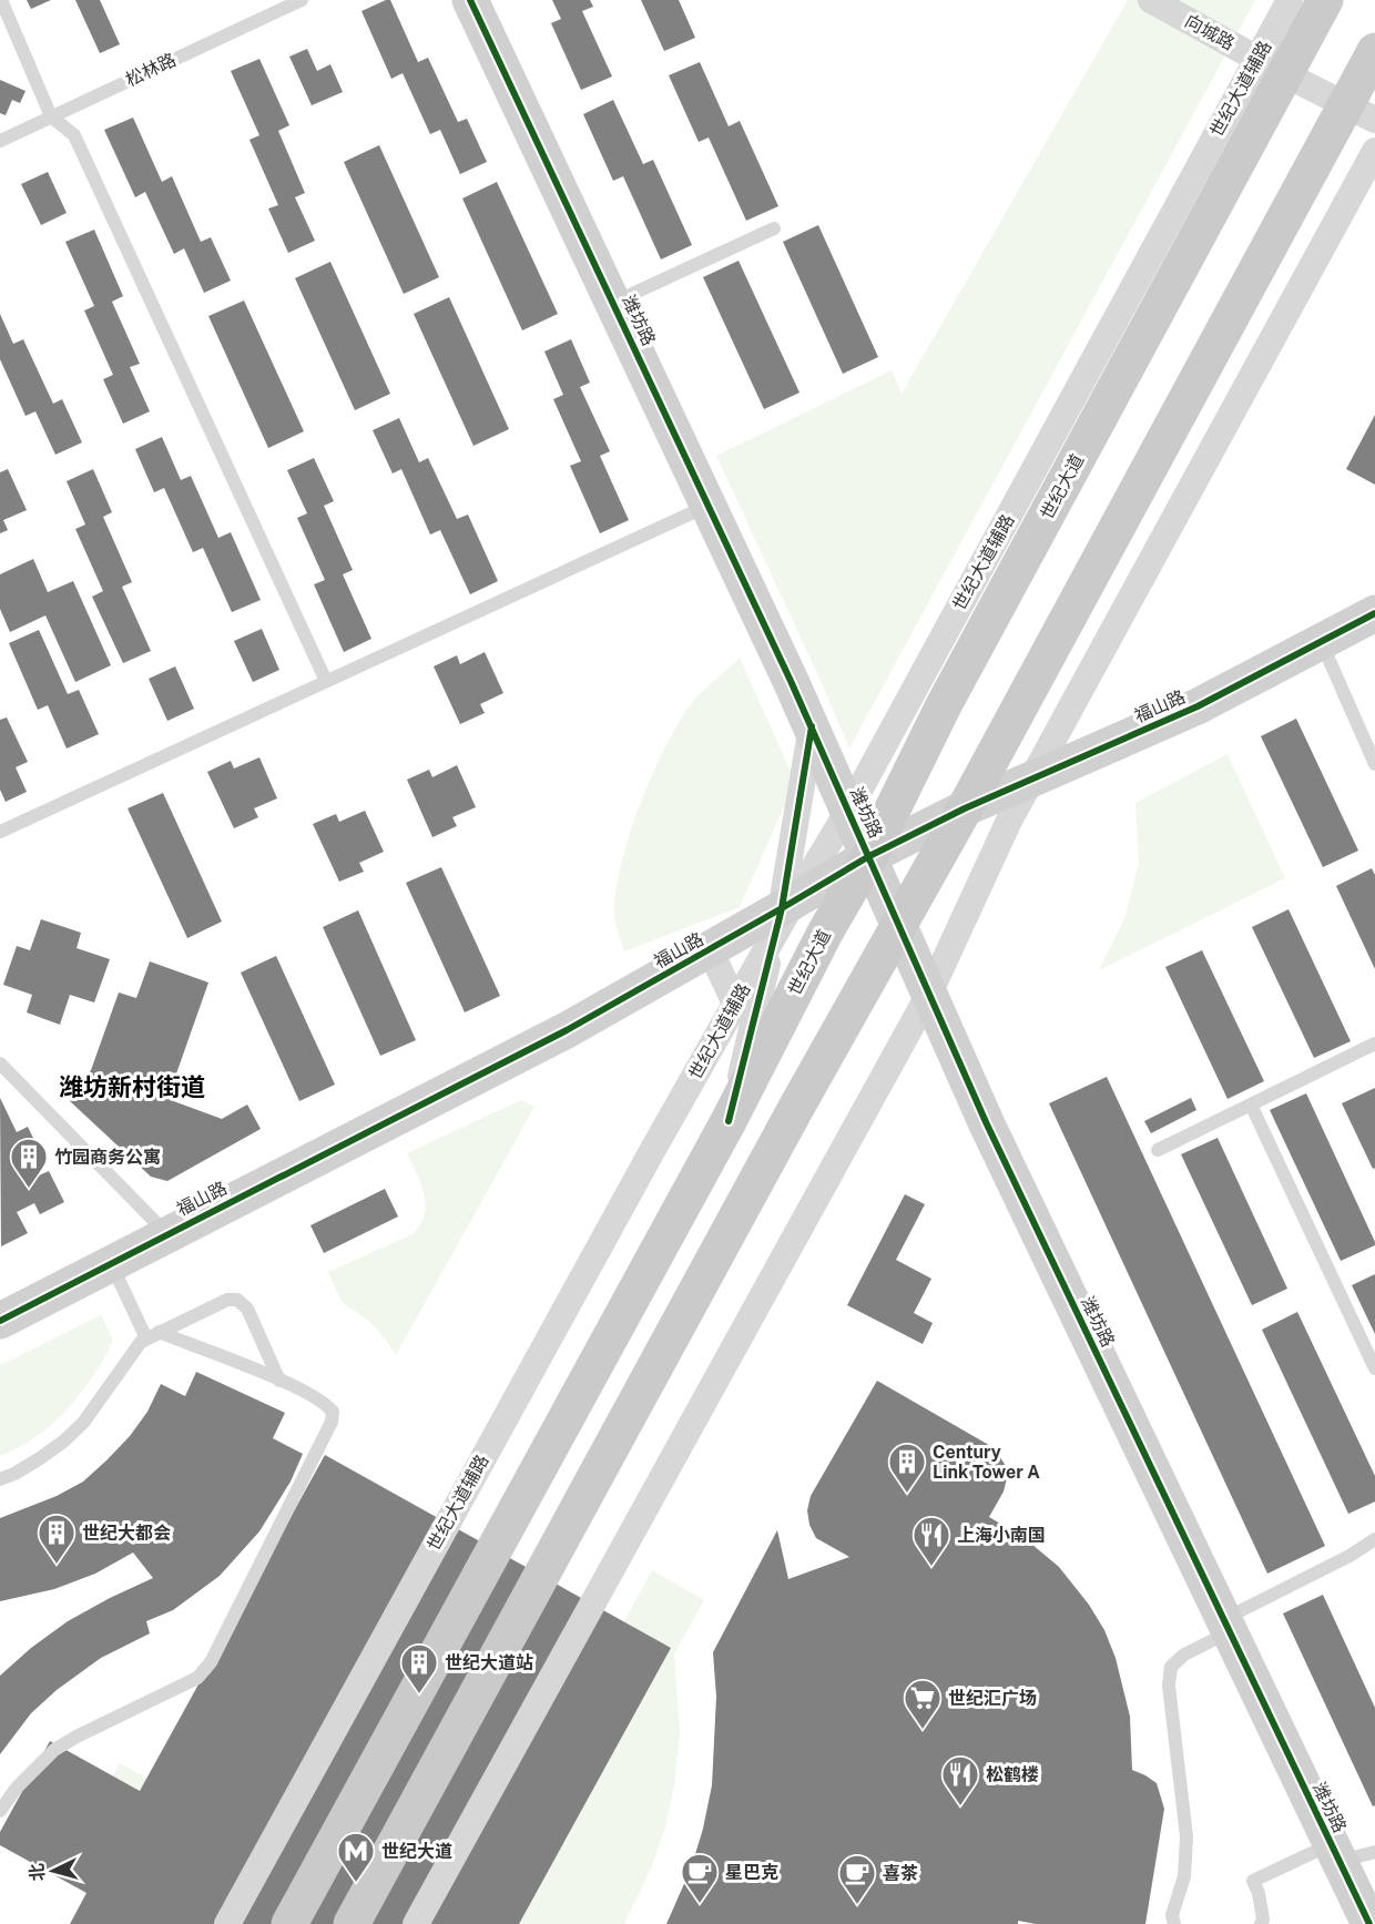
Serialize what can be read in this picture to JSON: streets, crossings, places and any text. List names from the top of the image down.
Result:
{
  "streets": {
    "main road": ["世纪大道"],
    "street": [
      "向城路",
      "世纪大道辅路",
      "潍坊路",
      "福山路"
    ],
    "lane": ["松林路"]
  },
  "crossings": [
    ["向城路", "世纪大道辅路"],
    ["向城路", "世纪大道"],
    ["世纪大道辅路", "潍坊路"],
    ["世纪大道辅路", "世纪大道"],
    ["世纪大道辅路", "福山路"],
    ["潍坊路", "世纪大道"],
    ["潍坊路", "福山路"],
    ["世纪大道", "福山路"]
  ],
  "districts": ["潍坊新村街道"],
  "places": {
    "building": [
      "竹园商务公寓",
      "Century Link Tower A",
      "世纪大都会",
      "世纪大道站"
    ],
    "restaurant": ["上海小南国", "松鹤楼"],
    "supermarket": ["世纪汇广场"],
    "metro station": ["世纪大道"],
    "cafe": ["星巴克", "喜茶"]
  },
  "north": "left"
}
